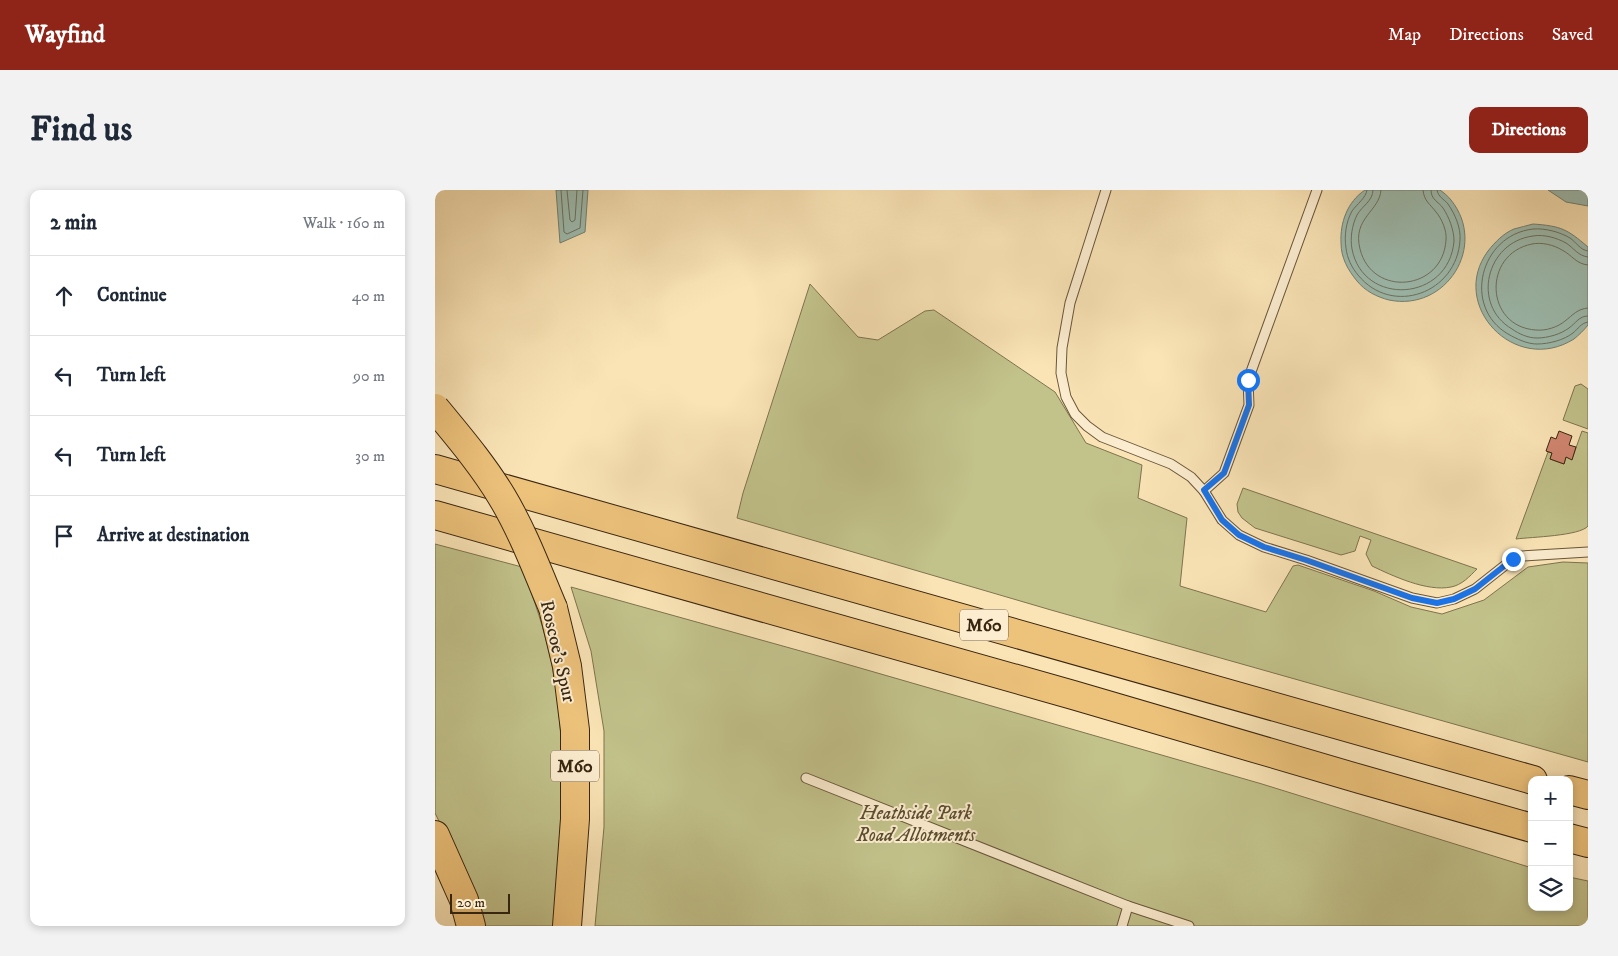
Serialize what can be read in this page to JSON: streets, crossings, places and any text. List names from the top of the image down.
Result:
{
  "streets": {
    "highway": ["M60", "Roscoe's Spur"]
  },
  "parks": ["Heathside Park Road Allotments"],
  "scale_bar": "20 m",
  "page": {
    "header": "Wayfind",
    "nav": ["Map", "Directions", "Saved"],
    "buttons": "Directions",
    "title": "Find us",
    "heading": ["2 min", "Walk · 160 m"],
    "list": [
      ["Continue", "40 m"],
      ["Turn left", "90 m"],
      ["Turn left", "30 m"],
      "Arrive at destination"
    ],
    "map_buttons": ["+", "−"],
    "scale": "20 m"
  }
}
